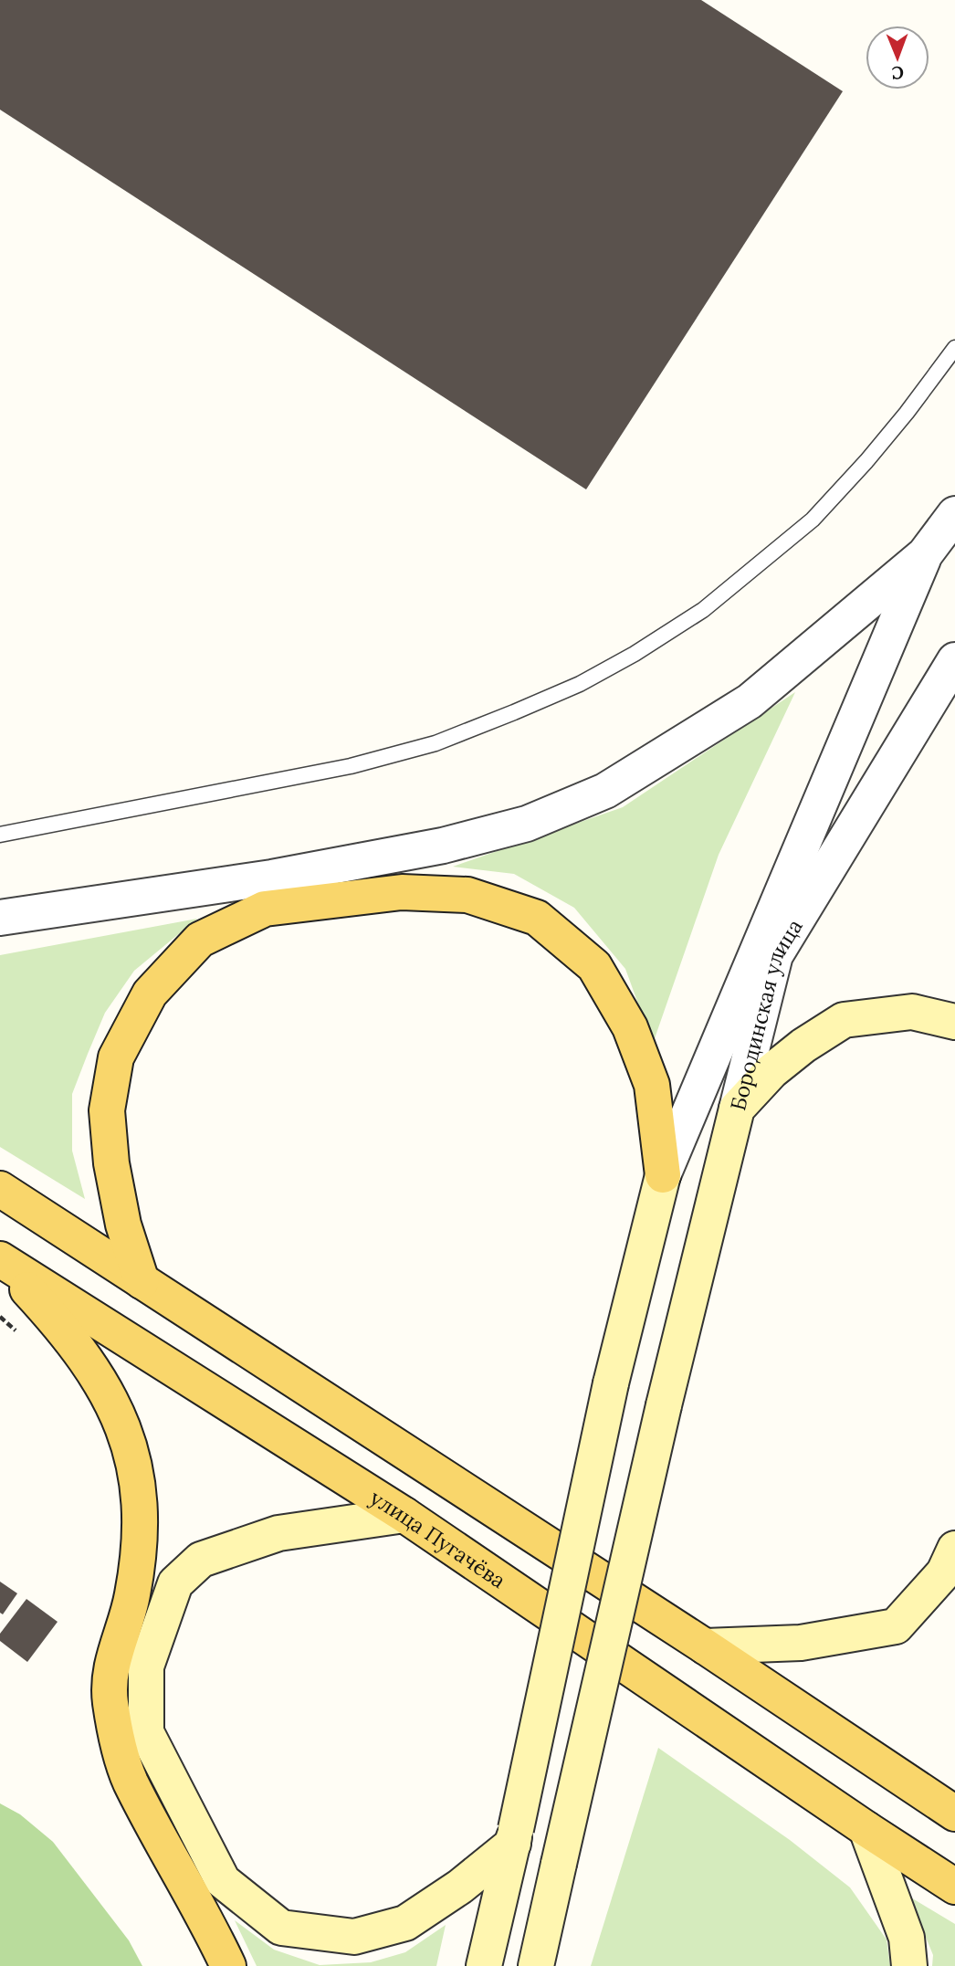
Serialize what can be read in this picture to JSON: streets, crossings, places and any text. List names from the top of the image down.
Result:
{
  "streets": {
    "main road": ["Бородинская улица", "улица Пугачёва"]
  },
  "north": "bottom"
}
